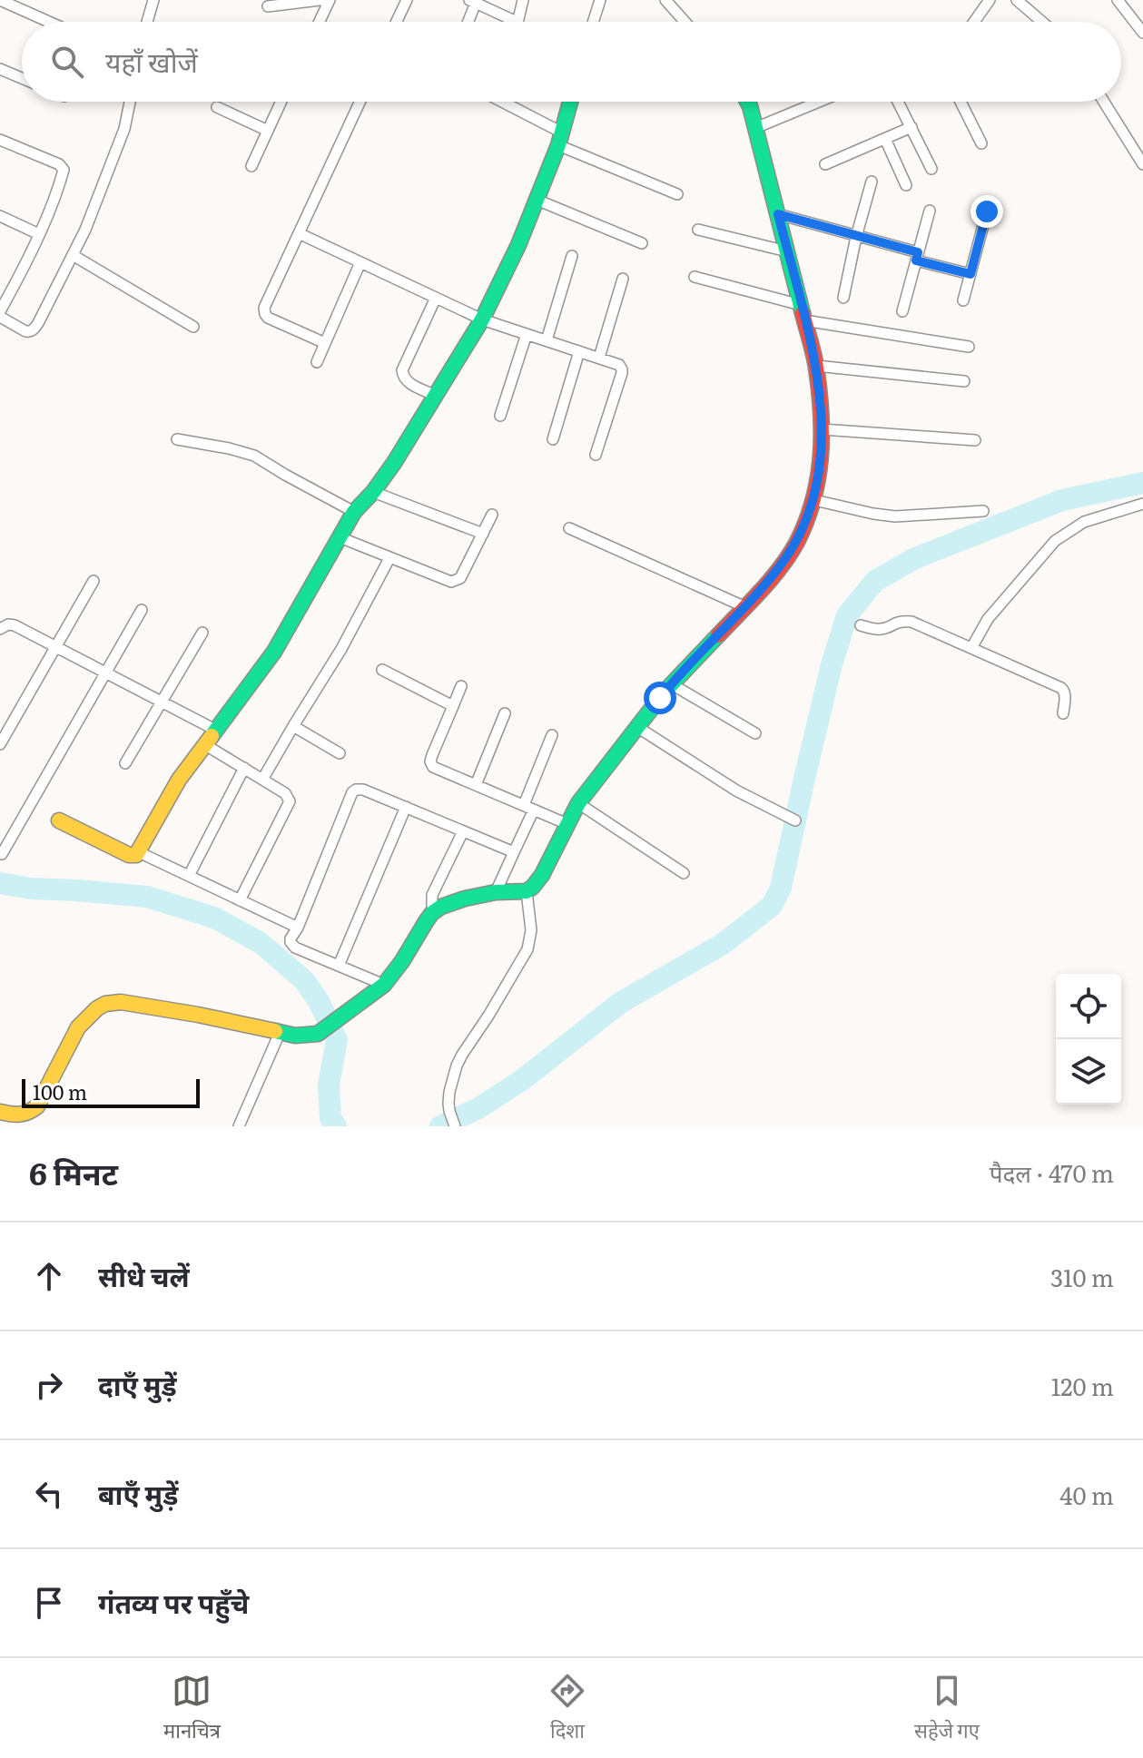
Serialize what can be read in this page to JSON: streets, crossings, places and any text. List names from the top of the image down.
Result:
{
  "scale_bar": "100 m",
  "page": {
    "search": "यहाँ खोजें",
    "scale": "100 m",
    "heading": ["6 मिनट", "पैदल · 470 m"],
    "list": [
      ["सीधे चलें", "310 m"],
      ["दाएँ मुड़ें", "120 m"],
      ["बाएँ मुड़ें", "40 m"],
      "गंतव्य पर पहुँचे"
    ],
    "nav": ["मानचित्र", "दिशा", "सहेजे गए"]
  }
}
